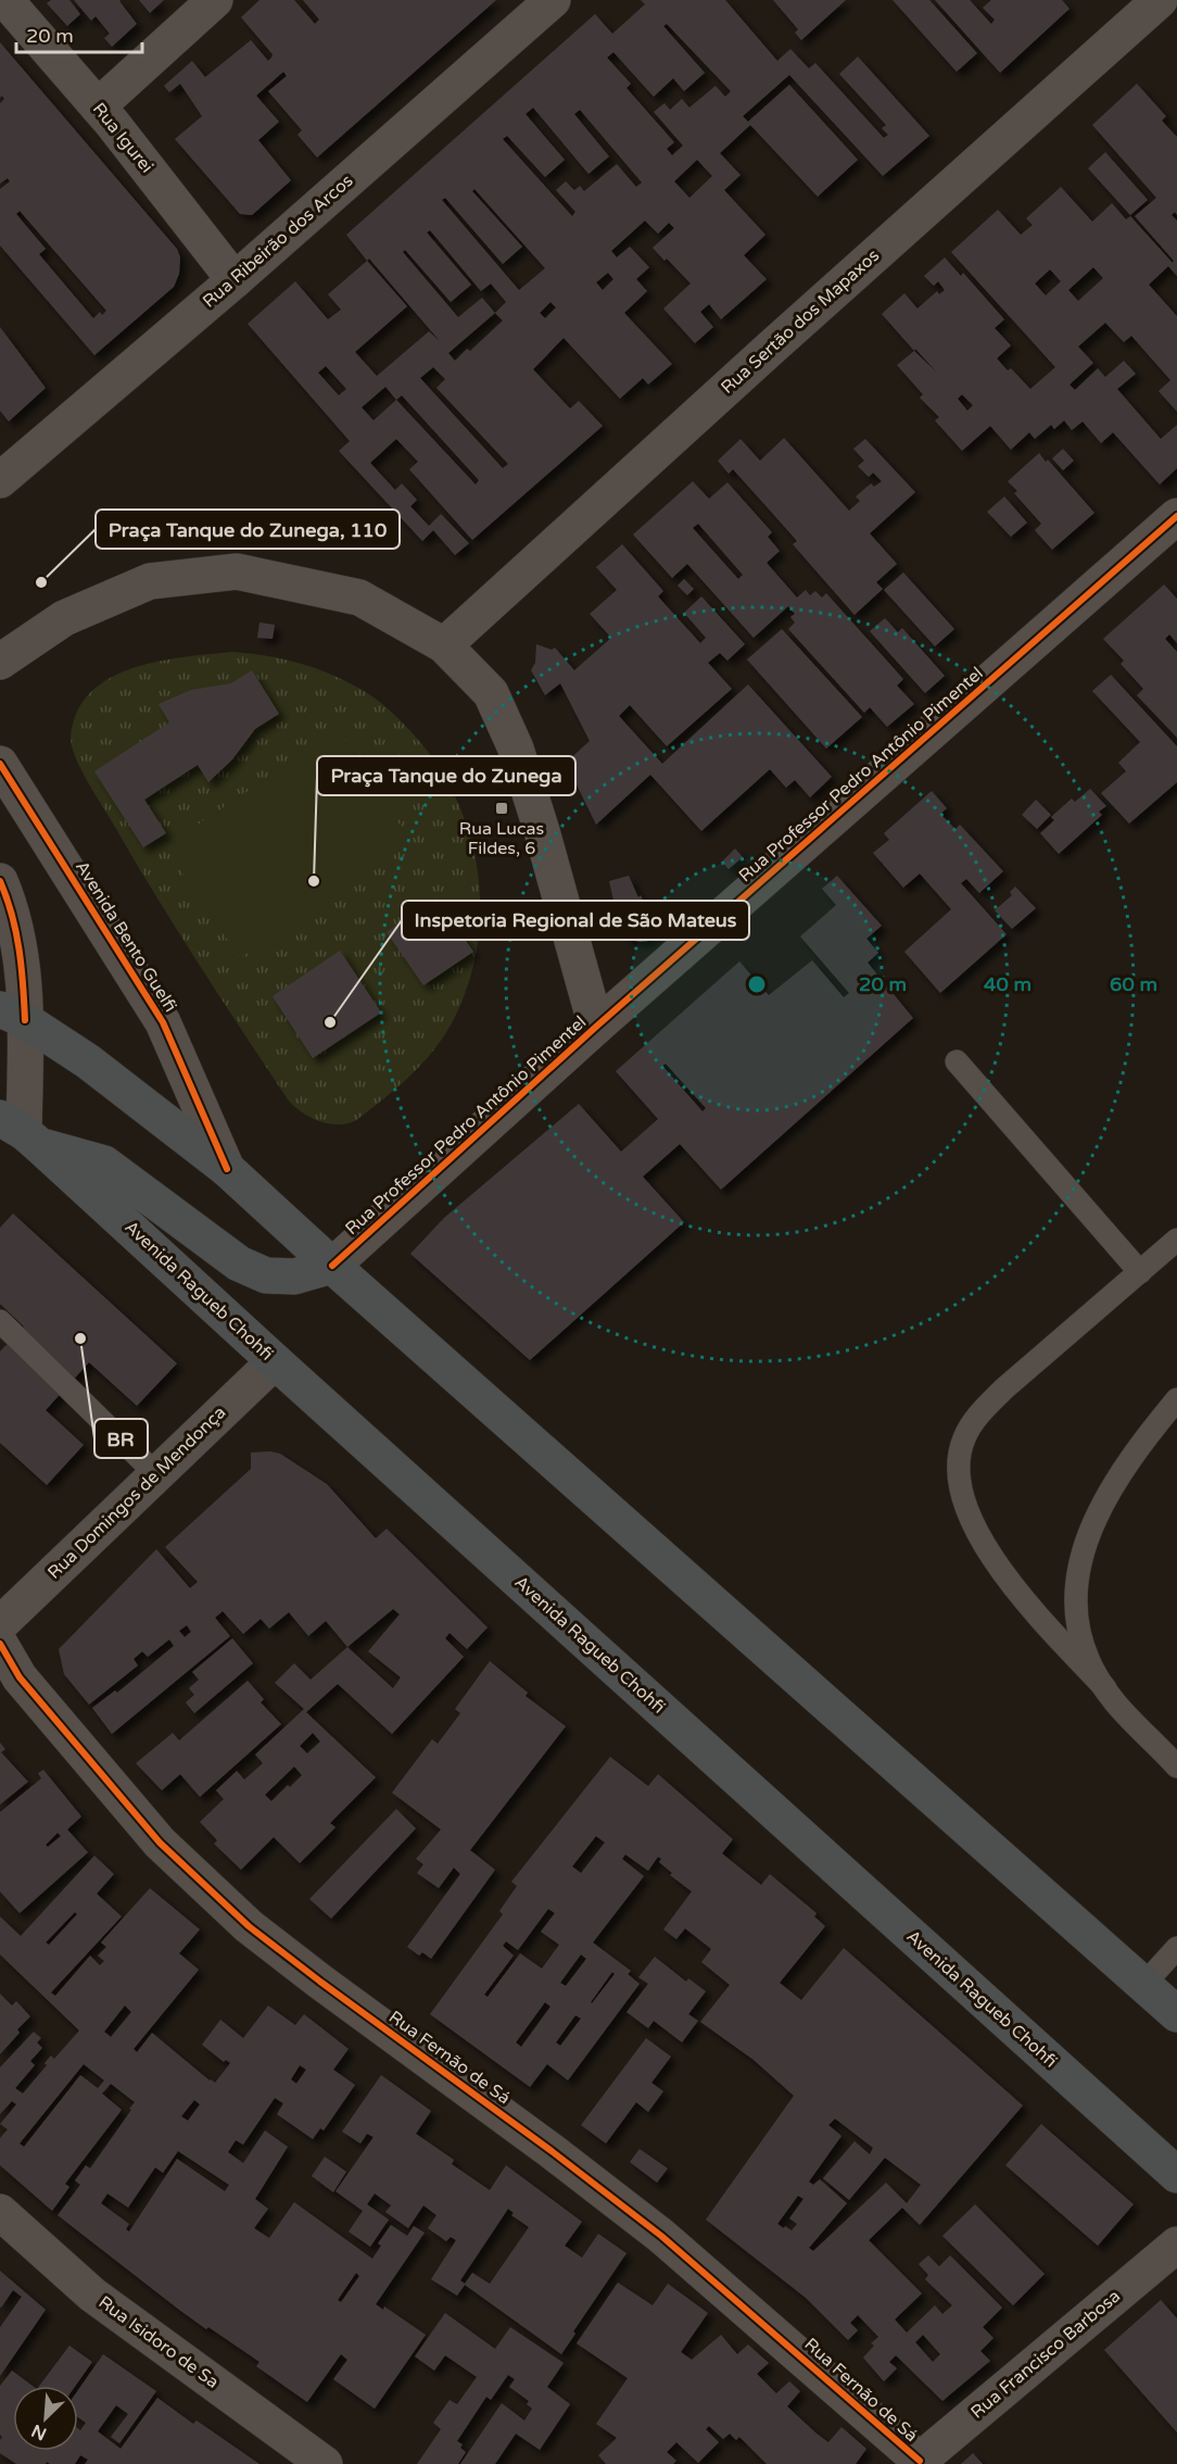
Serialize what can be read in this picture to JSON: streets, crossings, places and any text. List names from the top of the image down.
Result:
{
  "streets": {
    "main road": ["Avenida Ragueb Chohfi"],
    "street": [
      "Rua Igurei",
      "Rua Ribeirão dos Arcos",
      "Rua Sertão dos Mapaxos",
      "Rua Professor Pedro Antônio Pimentel",
      "Avenida Bento Guelfi",
      "Rua Domingos de Mendonça",
      "Rua Fernão de Sá",
      "Rua Isidoro de Sa",
      "Rua Francisco Barbosa"
    ]
  },
  "crossings": [
    ["Rua Igurei", "Rua Ribeirão dos Arcos"],
    ["Avenida Ragueb Chohfi", "Rua Domingos de Mendonça"],
    ["Rua Fernão de Sá", "Rua Francisco Barbosa"]
  ],
  "places": {
    "other": [
      "Praça Tanque do Zunega, 110",
      "Praça Tanque do Zunega",
      "Inspetoria Regional de São Mateus",
      "BR"
    ],
    "transit": ["Rua Lucas Fildes, 6"]
  },
  "scale_bar": "20 m",
  "north": "bottom left",
  "rings": ["20 m", "40 m", "60 m"]
}
